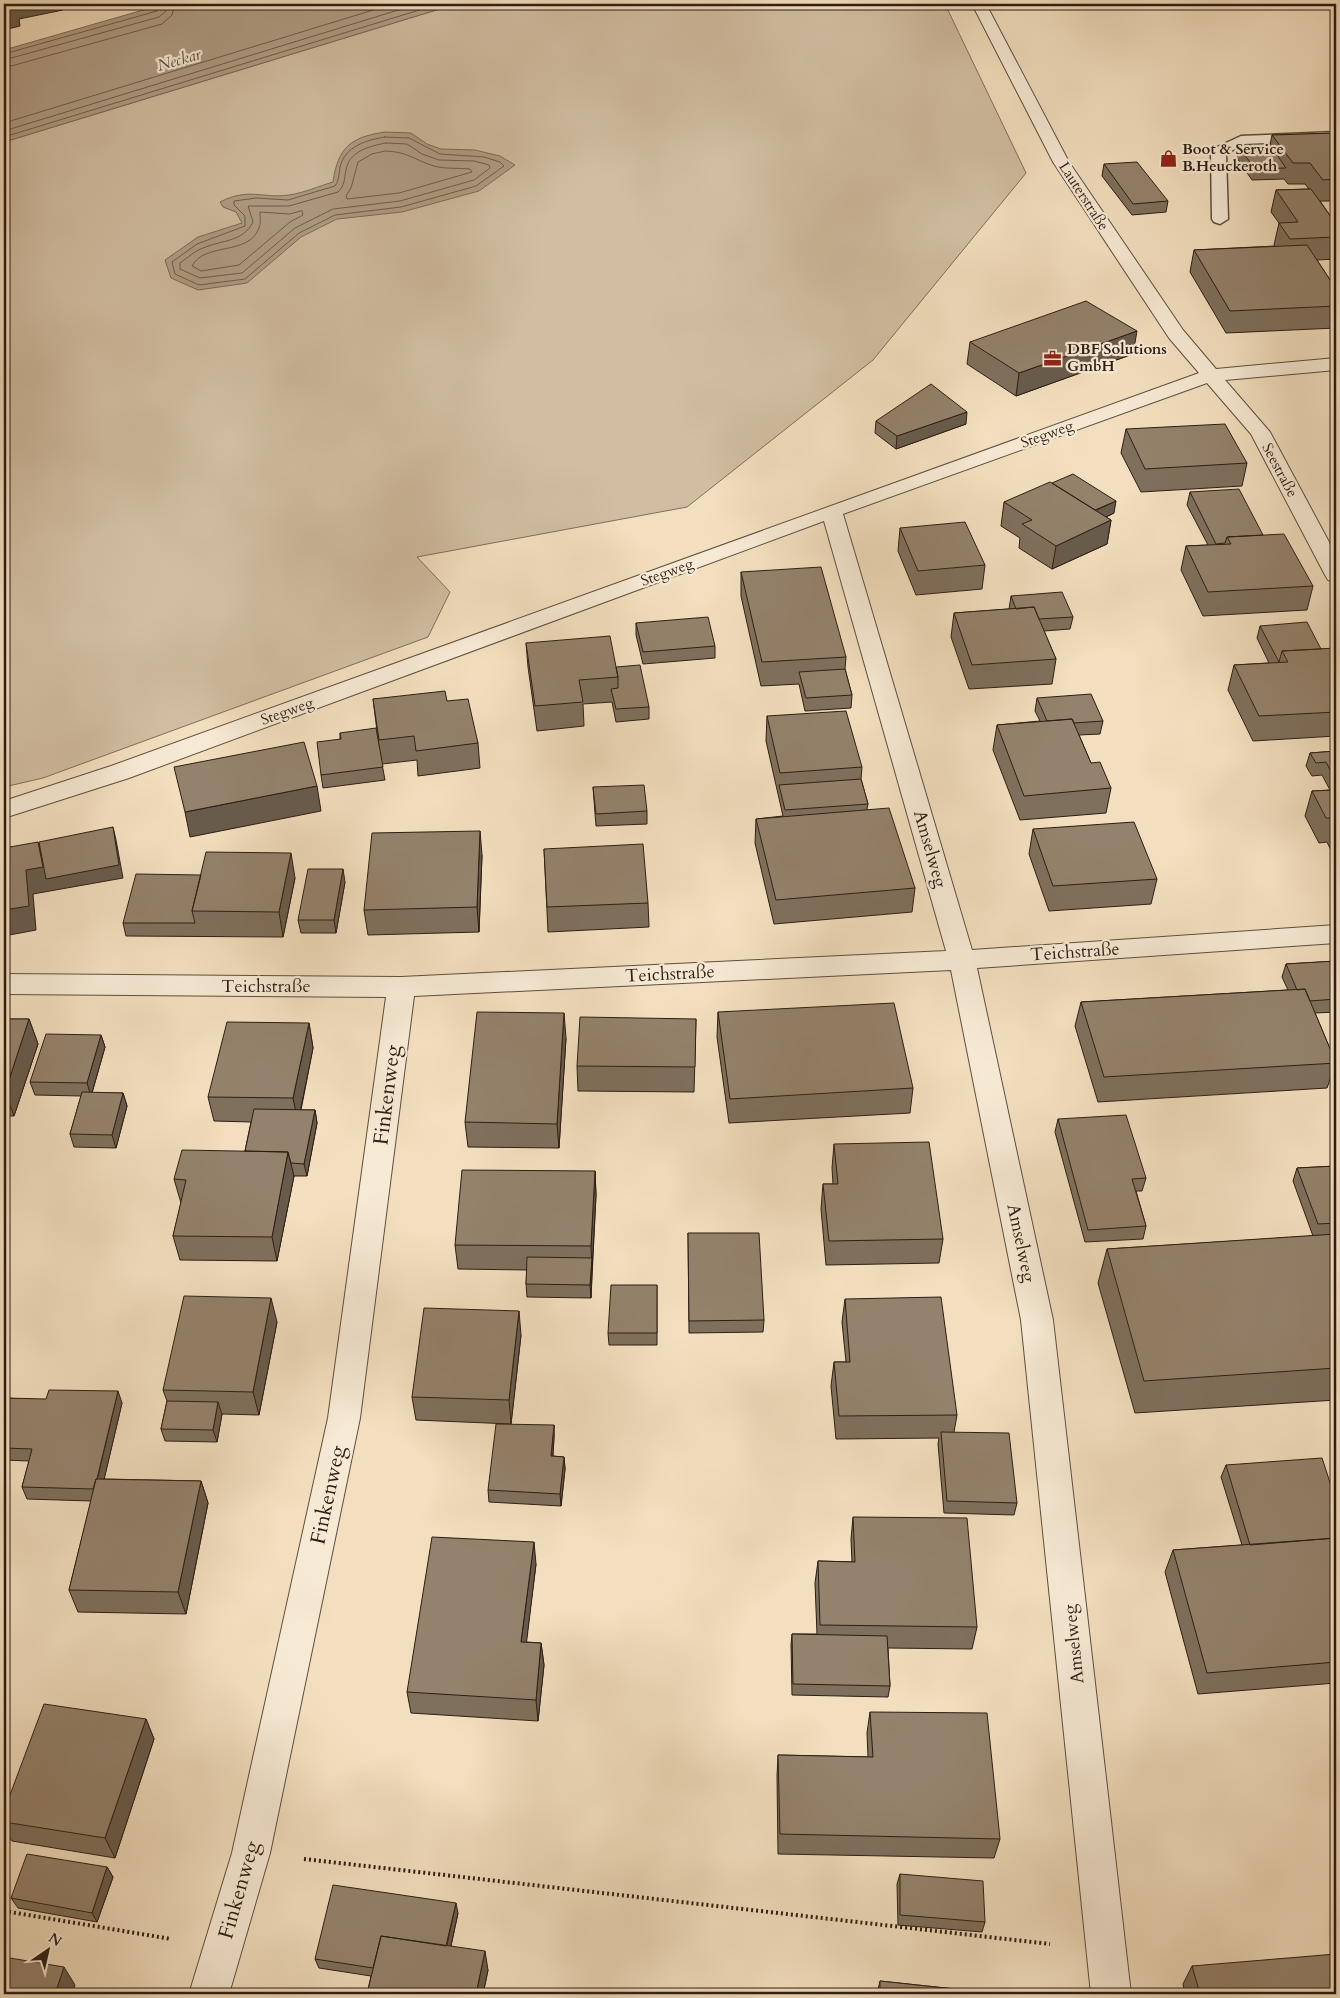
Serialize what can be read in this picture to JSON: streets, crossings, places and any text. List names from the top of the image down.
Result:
{
  "streets": {
    "street": [
      "Lauterstraße",
      "Stegweg",
      "Seestraße",
      "Amselweg",
      "Teichstraße",
      "Finkenweg"
    ]
  },
  "crossings": [
    ["Lauterstraße", "Stegweg"],
    ["Lauterstraße", "Seestraße"],
    ["Stegweg", "Seestraße"],
    ["Stegweg", "Amselweg"],
    ["Amselweg", "Teichstraße"],
    ["Teichstraße", "Finkenweg"]
  ],
  "water": ["Neckar"],
  "places": {
    "shop": ["Boot & Service B.Heuckeroth"],
    "office": ["DBF Solutions GmbH"]
  },
  "north": "top right"
}
